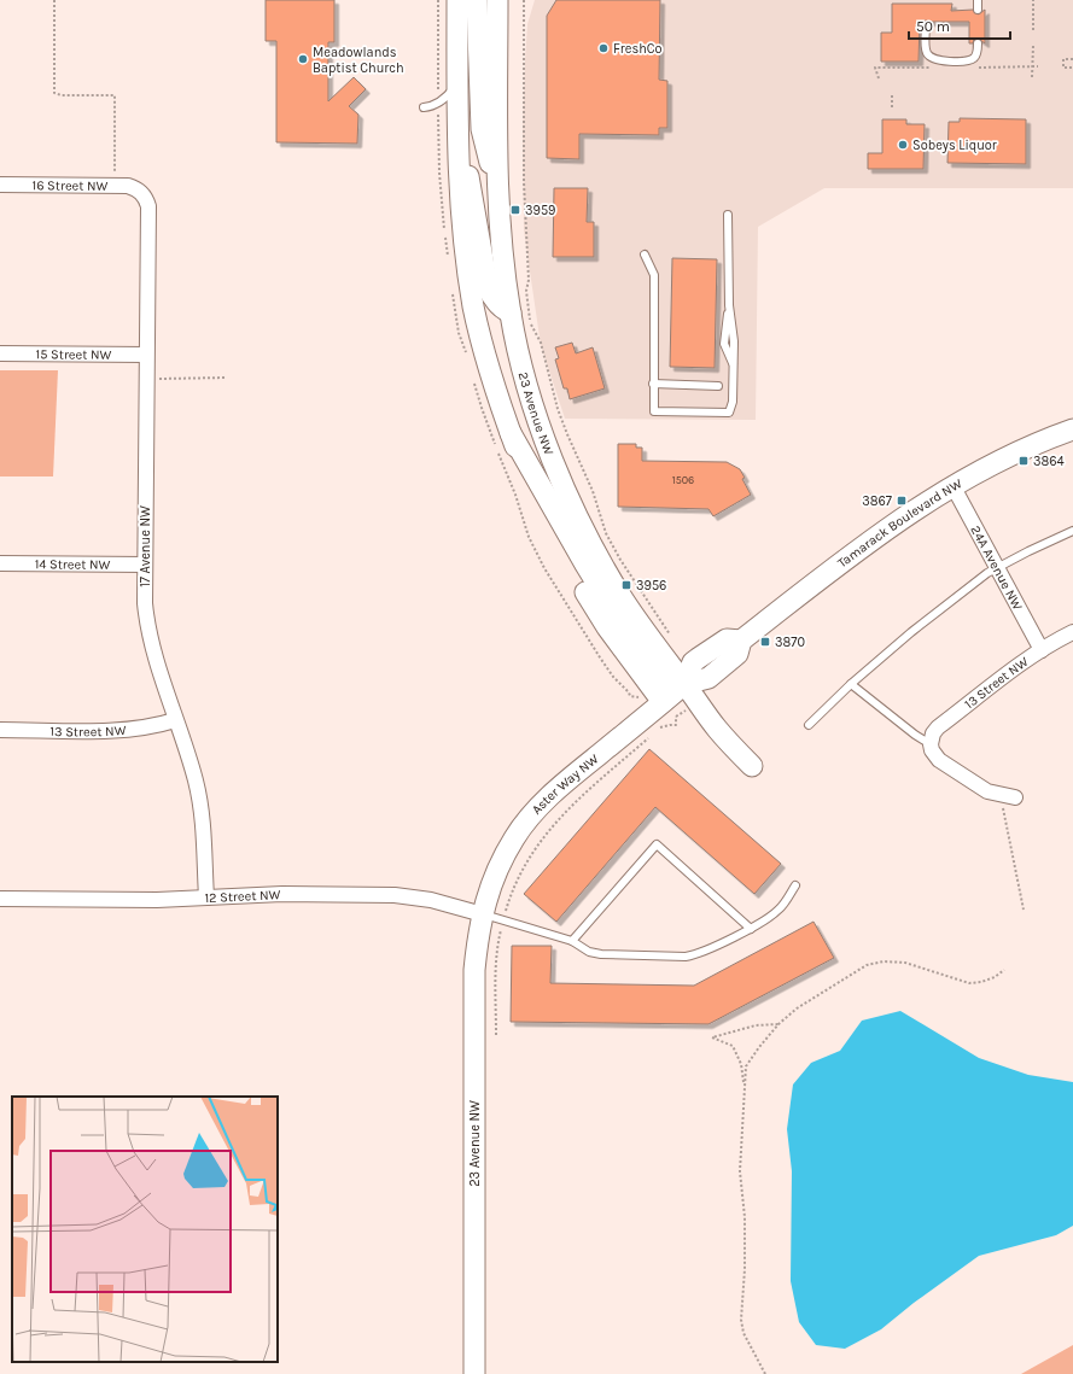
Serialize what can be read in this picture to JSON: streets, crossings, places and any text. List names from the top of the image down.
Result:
{
  "streets": {
    "main road": ["23 Avenue NW", "Tamarack Boulevard NW", "Aster Way NW"],
    "street": [
      "16 Street NW",
      "15 Street NW",
      "17 Avenue NW",
      "14 Street NW",
      "24A Avenue NW",
      "13 Street NW",
      "12 Street NW"
    ]
  },
  "crossings": [
    ["16 Street NW", "17 Avenue NW"],
    ["15 Street NW", "17 Avenue NW"],
    ["23 Avenue NW", "Tamarack Boulevard NW"],
    ["23 Avenue NW", "Aster Way NW"],
    ["23 Avenue NW", "12 Street NW"],
    ["Tamarack Boulevard NW", "24A Avenue NW"],
    ["Tamarack Boulevard NW", "Aster Way NW"],
    ["17 Avenue NW", "14 Street NW"],
    ["17 Avenue NW", "13 Street NW"],
    ["17 Avenue NW", "12 Street NW"],
    ["24A Avenue NW", "13 Street NW"],
    ["Aster Way NW", "12 Street NW"]
  ],
  "places": {
    "other": ["FreshCo", "Meadowlands Baptist Church", "Sobeys Liquor"],
    "transit": [
      "3959",
      "3864",
      "3867",
      "3956",
      "3870"
    ]
  },
  "house_numbers": ["1506"],
  "scale_bar": "50 m"
}
